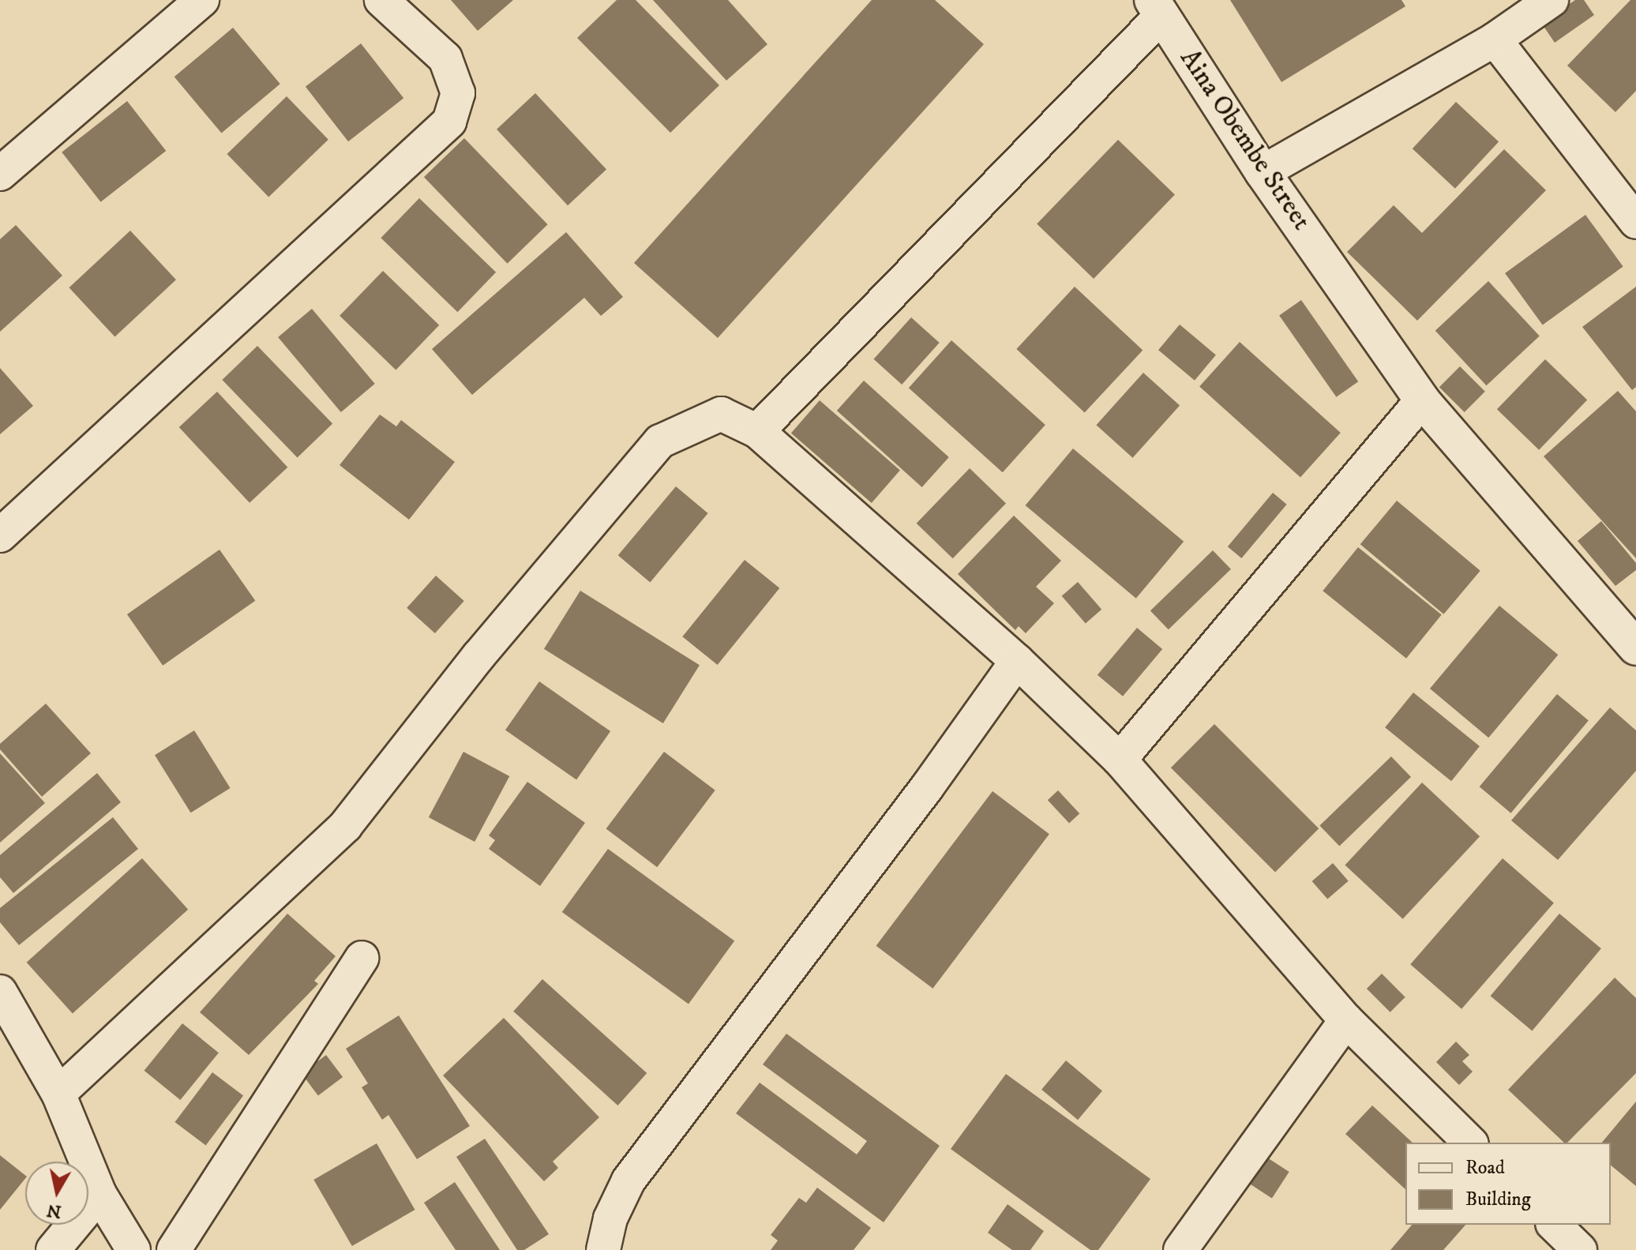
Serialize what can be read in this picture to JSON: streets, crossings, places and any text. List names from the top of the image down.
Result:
{
  "streets": {
    "street": ["Aina Obembe Street"]
  },
  "legend": ["Road", "Building"],
  "north": "bottom"
}
